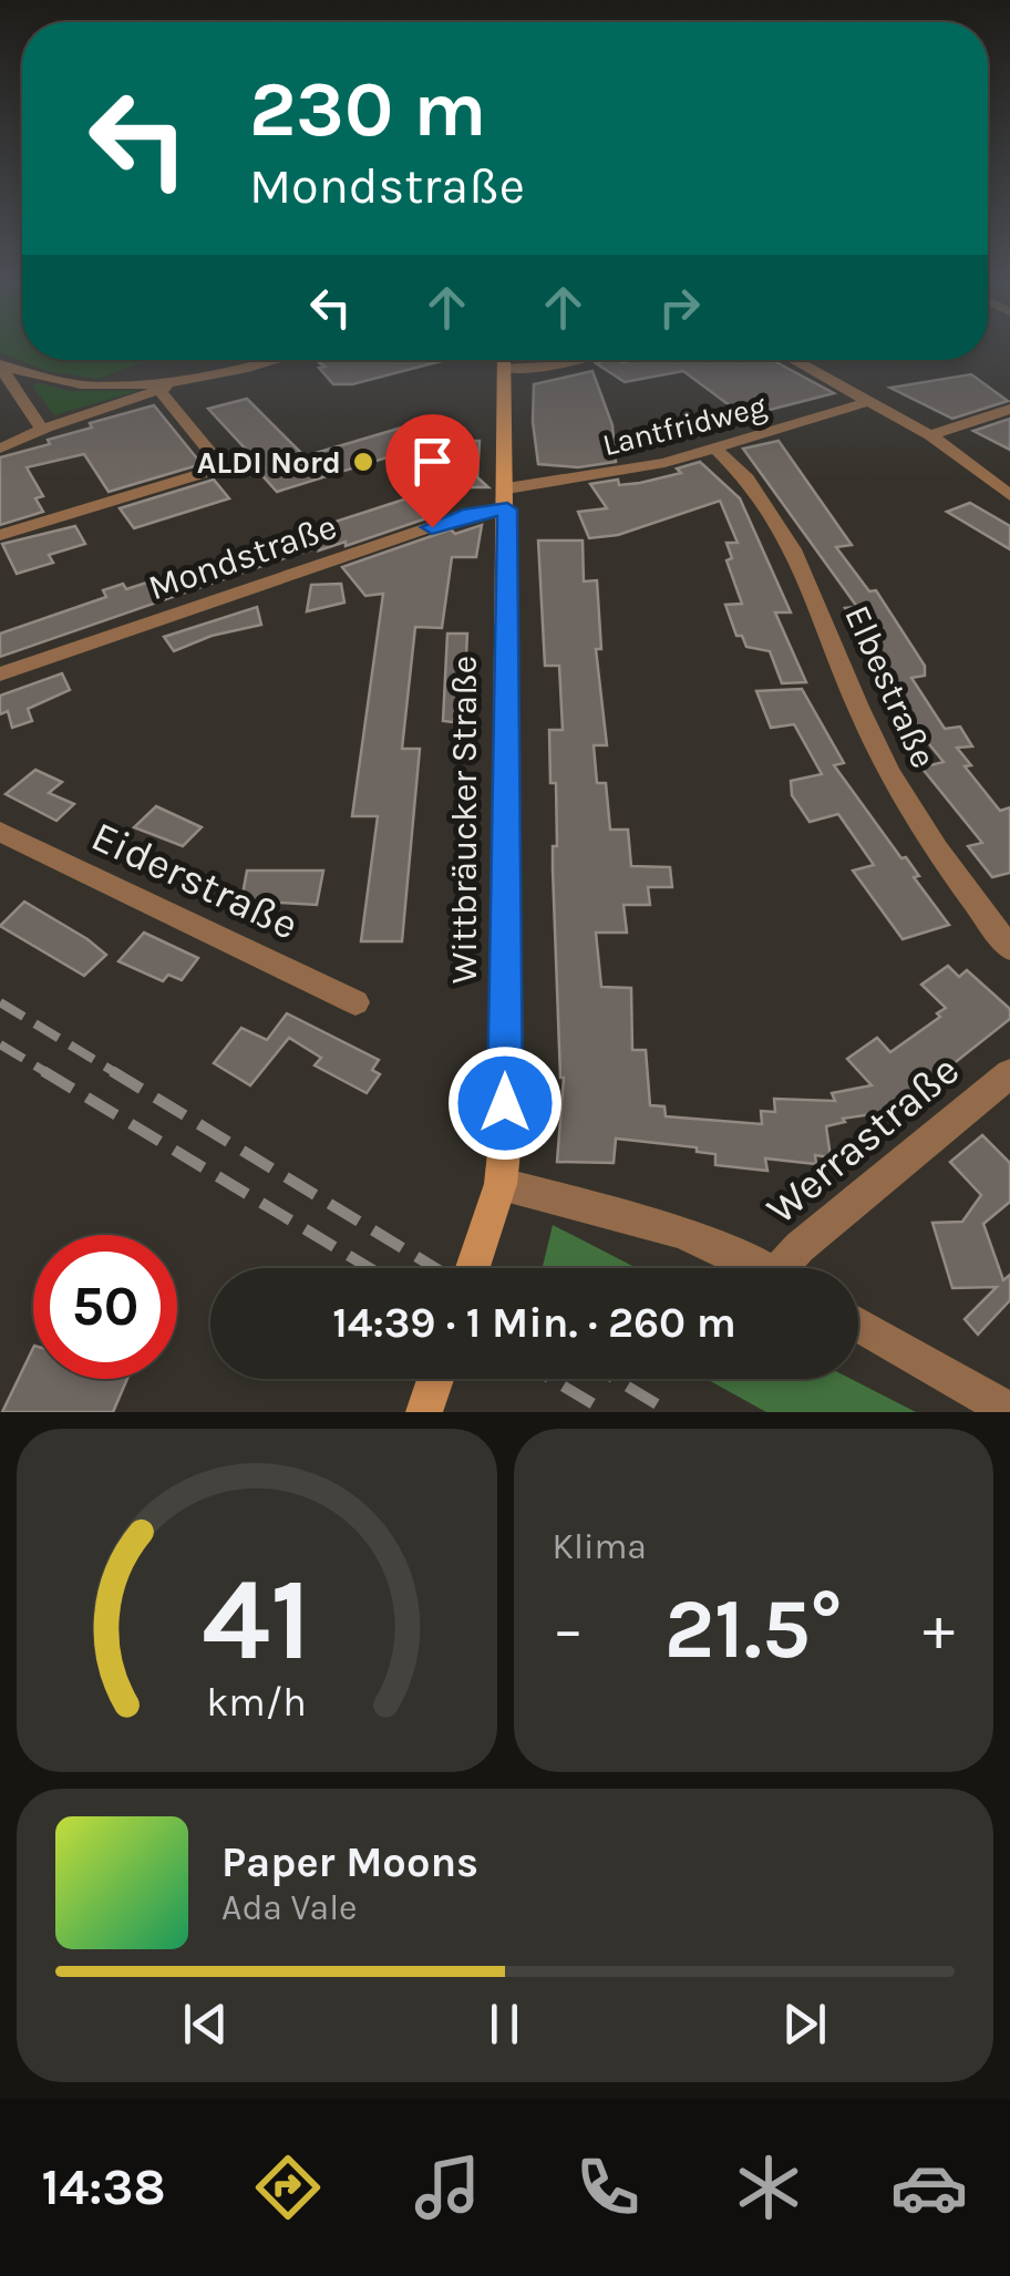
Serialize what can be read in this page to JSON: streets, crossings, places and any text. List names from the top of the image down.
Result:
{
  "streets": {
    "main road": ["Wittbräucker Straße"],
    "street": [
      "Lantfridweg",
      "Mondstraße",
      "Elbestraße",
      "Eiderstraße",
      "Werrastraße"
    ]
  },
  "crossings": [
    ["Lantfridweg", "Mondstraße"],
    ["Lantfridweg", "Elbestraße"],
    ["Lantfridweg", "Wittbräucker Straße"],
    ["Mondstraße", "Wittbräucker Straße"]
  ],
  "places": ["ALDI Nord"],
  "page": {
    "turn": ["230 m", "Mondstraße"],
    "limit": "50",
    "trip": "14:39 · 1 Min. · 260 m",
    "tile": "Klima",
    "heat": ["−", "21.5°", "+"],
    "song": ["Paper Moons", "Ada Vale"],
    "tabs": "14:38",
    "gauge": ["41", "km/h"]
  }
}
